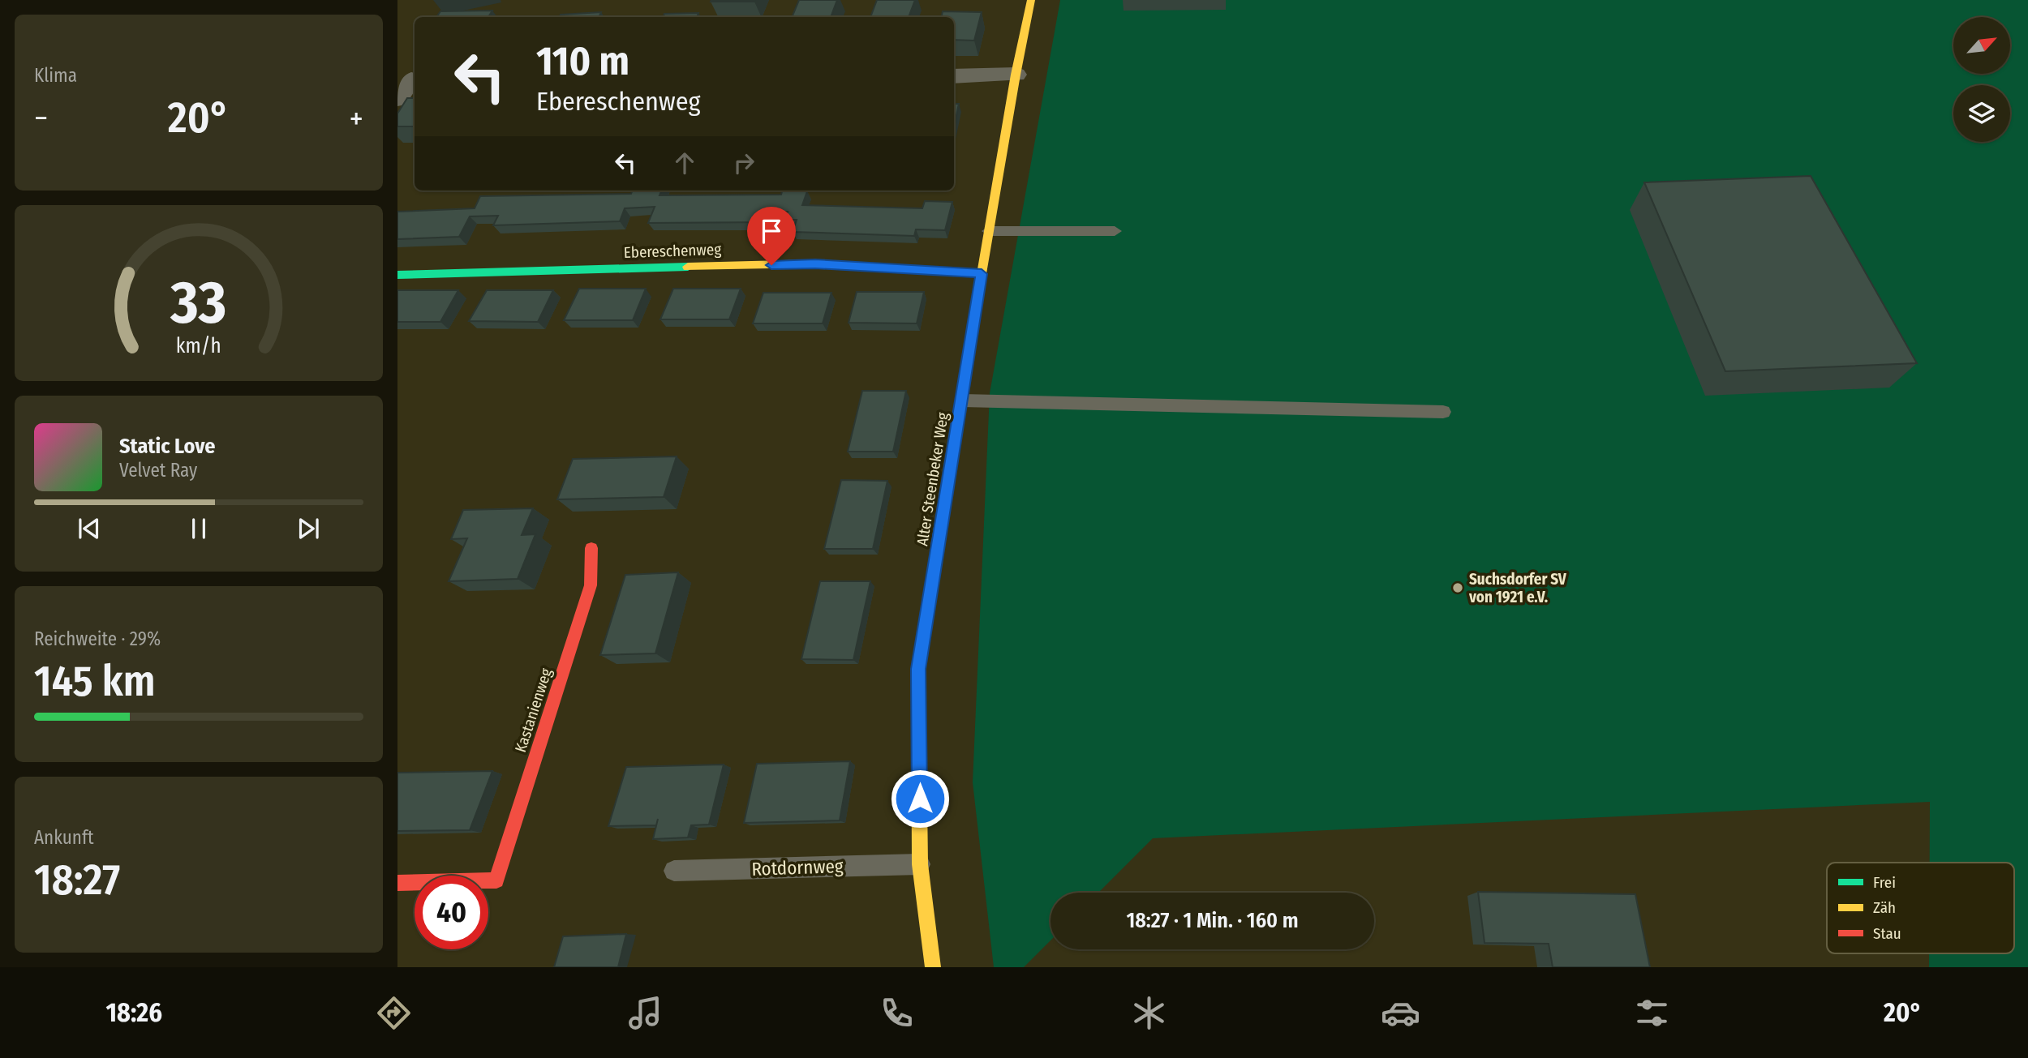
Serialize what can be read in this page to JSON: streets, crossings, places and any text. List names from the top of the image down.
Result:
{
  "streets": {
    "street": ["Ebereschenweg", "Alter Steenbeker Weg", "Kastanienweg"],
    "lane": ["Rotdornweg"]
  },
  "crossings": [
    ["Ebereschenweg", "Alter Steenbeker Weg"],
    ["Alter Steenbeker Weg", "Rotdornweg"]
  ],
  "places": ["Suchsdorfer SV von 1921 e.V."],
  "legend": ["Frei", "Zäh", "Stau"],
  "north": "top right",
  "page": {
    "tile": [
      "Klima",
      ["Reichweite · 29%", "145 km"],
      ["Ankunft", "18:27"]
    ],
    "turn": ["110 m", "Ebereschenweg"],
    "heat": ["−", "20°", "+"],
    "song": ["Static Love", "Velvet Ray"],
    "limit": "40",
    "trip": "18:27 · 1 Min. · 160 m",
    "tabs": ["18:26", "20°"],
    "gauge": ["33", "km/h"]
  }
}
